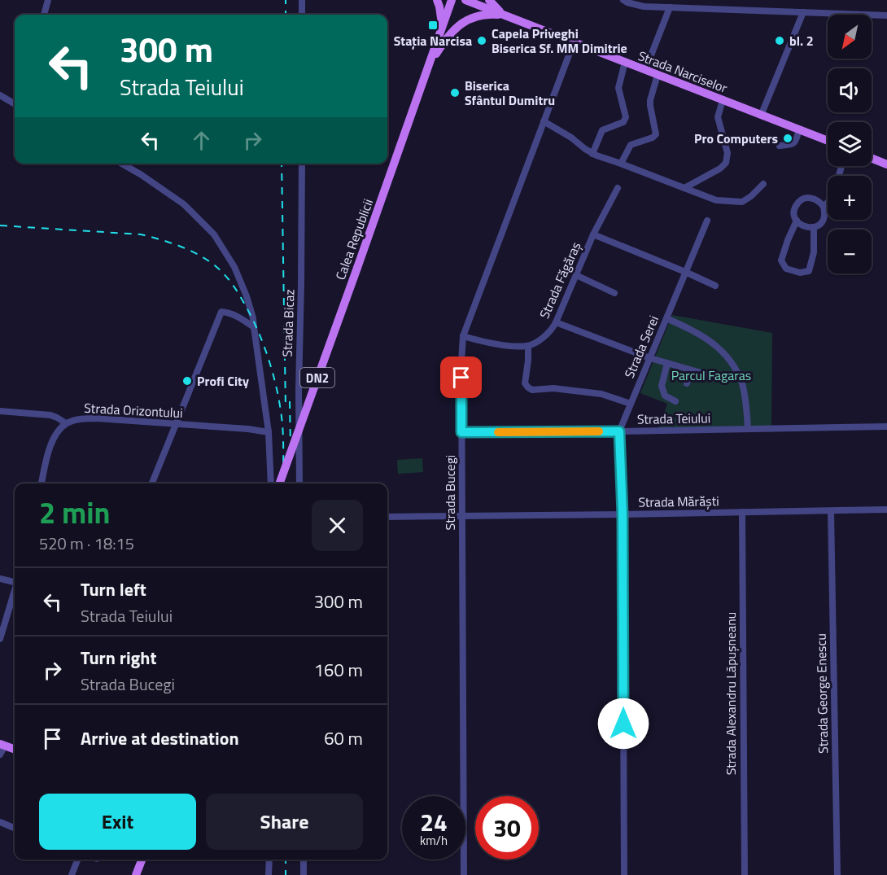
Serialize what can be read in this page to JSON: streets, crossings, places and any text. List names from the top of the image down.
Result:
{
  "streets": {
    "main road": ["Strada Narciselor", "Calea Republicii", "DN2"],
    "street": [
      "Strada Făgăraș",
      "Strada Bicaz",
      "Strada Serei",
      "Strada Orizontului",
      "Strada Teiului",
      "Strada Bucegi",
      "Strada Mărăști",
      "Strada Alexandru Lăpușneanu",
      "Strada George Enescu"
    ]
  },
  "crossings": [
    ["Strada Narciselor", "Strada Bucegi"],
    ["Strada Făgăraș", "Strada Serei"],
    ["Strada Serei", "Strada Teiului"],
    ["Strada Teiului", "Strada Bucegi"],
    ["Strada Bucegi", "Strada Mărăști"],
    ["Strada Mărăști", "Strada Alexandru Lăpușneanu"],
    ["Strada Mărăști", "Strada George Enescu"]
  ],
  "parks": ["Parcul Fagaras"],
  "places": {
    "transit": ["Stația Narcisa"],
    "other": [
      "Capela Priveghi Biserica Sf. MM Dimitrie",
      "bl. 2",
      "Biserica Sfântul Dumitru",
      "Pro Computers",
      "Profi City"
    ]
  },
  "north": "bottom left",
  "page": {
    "map_buttons": ["+", "−"],
    "turn": ["300 m", "Strada Teiului"],
    "heading": ["2 min", "520 m · 18:15"],
    "list": [
      {
        "name": "Turn left",
        "note": "Strada Teiului",
        "value": "300 m"
      },
      {
        "name": "Turn right",
        "note": "Strada Bucegi",
        "value": "160 m"
      },
      {
        "name": "Arrive at destination",
        "value": "60 m"
      }
    ],
    "buttons": ["Exit", "Share"],
    "speed": "24 km/h",
    "limit": "30"
  }
}
